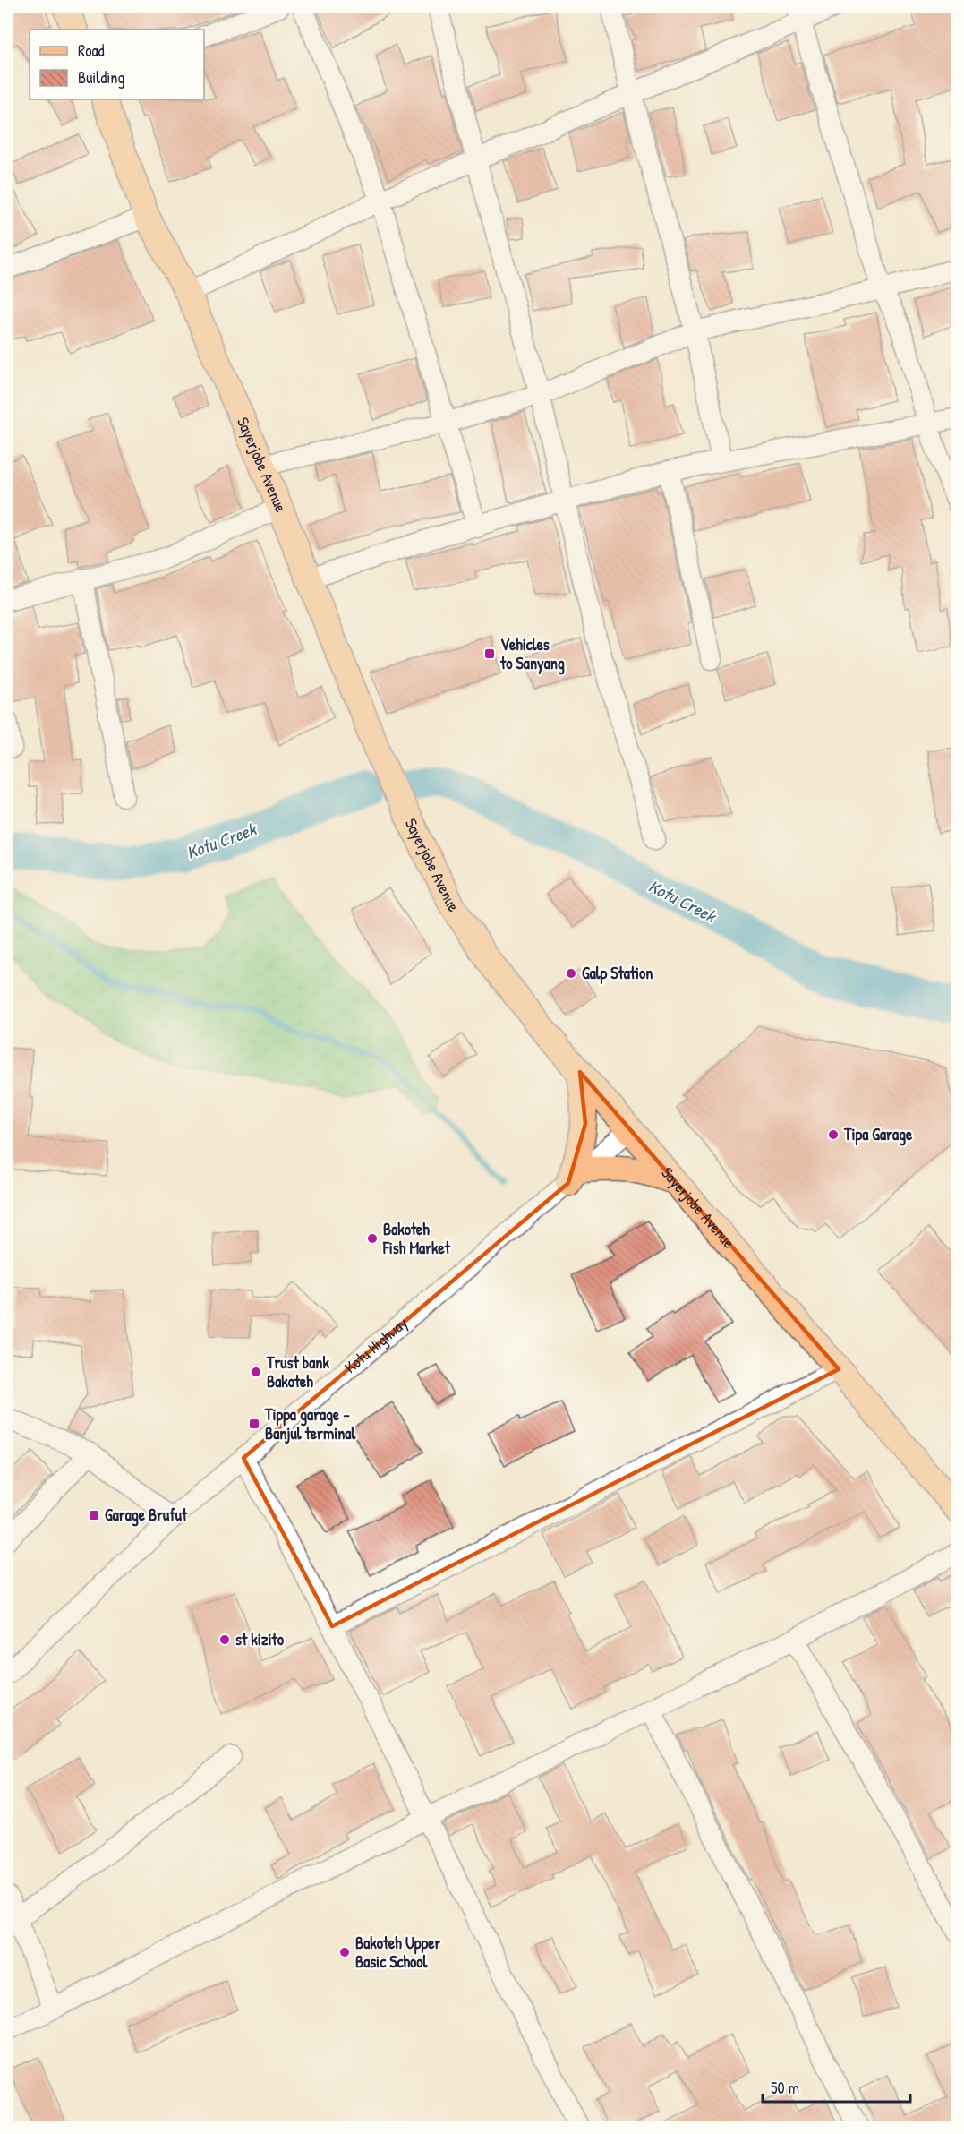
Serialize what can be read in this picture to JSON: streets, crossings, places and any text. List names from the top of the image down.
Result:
{
  "streets": {
    "main road": ["Sayerjobe Avenue"],
    "street": ["Kotu Highway"]
  },
  "crossings": [
    ["Sayerjobe Avenue", "Kotu Highway"]
  ],
  "water": ["Kotu Creek"],
  "places": {
    "transit": ["Vehicles to Sanyang", "Tippa garage - Banjul terminal", "Garage Brufut"],
    "other": [
      "Galp Station",
      "Tipa Garage",
      "Bakoteh Fish Market",
      "Trust bank Bakoteh",
      "st kizito",
      "Bakoteh Upper Basic School"
    ]
  },
  "legend": ["Road", "Building"],
  "scale_bar": "50 m"
}
